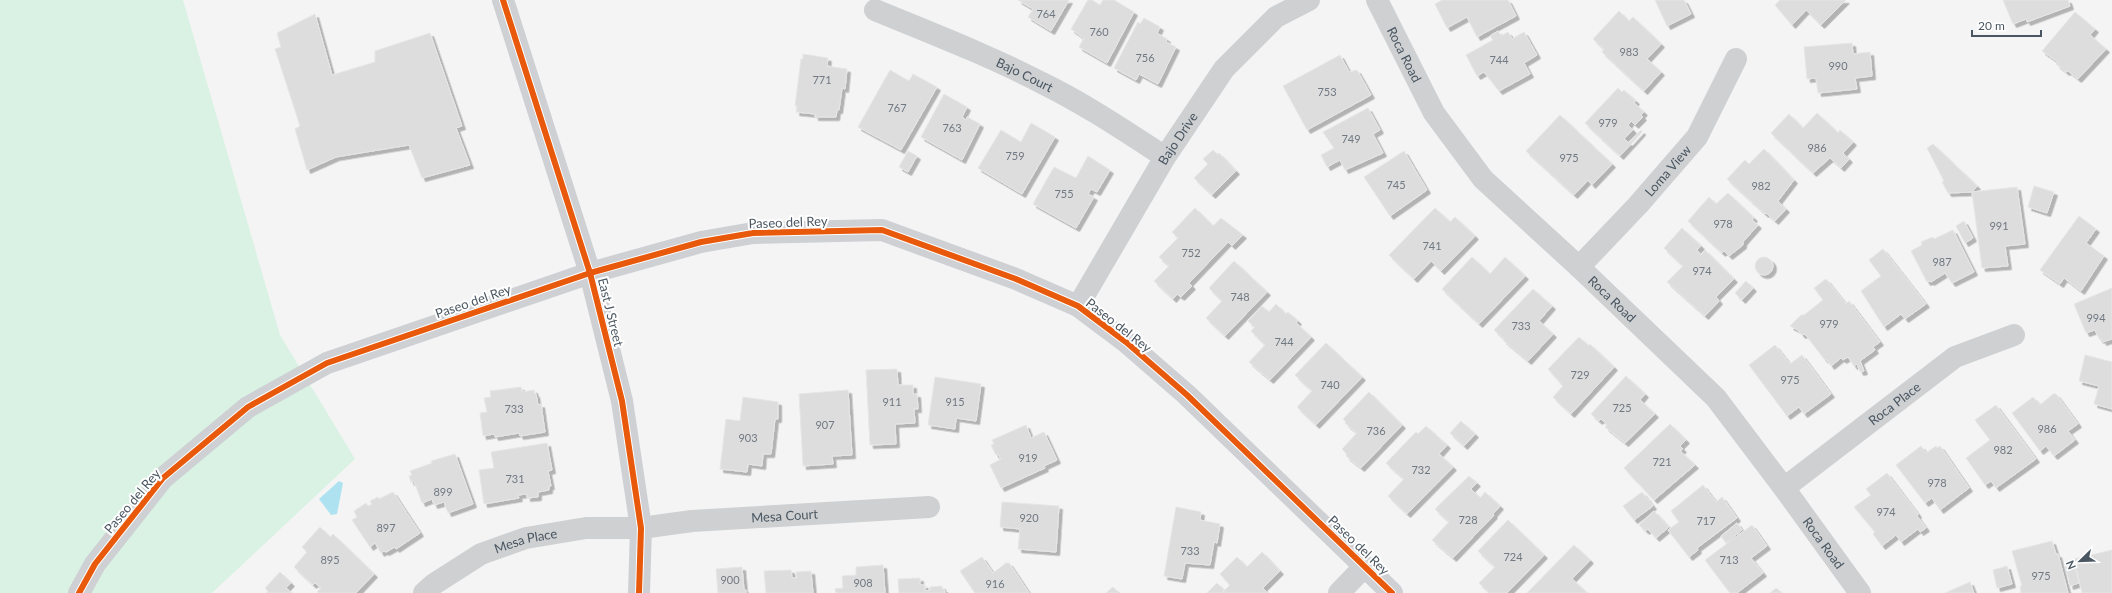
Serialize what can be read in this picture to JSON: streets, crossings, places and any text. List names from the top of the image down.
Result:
{
  "streets": {
    "main road": ["Paseo del Rey", "East J Street"],
    "street": [
      "Roca Road",
      "Bajo Court",
      "Bajo Drive",
      "Loma View",
      "Roca Place",
      "Mesa Court",
      "Mesa Place"
    ]
  },
  "crossings": [
    ["Roca Road", "Loma View"],
    ["Roca Road", "Roca Place"],
    ["Bajo Court", "Bajo Drive"],
    ["Bajo Drive", "Paseo del Rey"],
    ["Paseo del Rey", "East J Street"],
    ["East J Street", "Mesa Court"],
    ["East J Street", "Mesa Place"],
    ["Mesa Court", "Mesa Place"]
  ],
  "house_numbers": [
    "764",
    "760",
    "983",
    "756",
    "744",
    "990",
    "771",
    "753",
    "767",
    "979",
    "763",
    "749",
    "986",
    "759",
    "975",
    "745",
    "982",
    "755",
    "978",
    "991",
    "741",
    "752",
    "987",
    "974",
    "748",
    "994",
    "979",
    "733",
    "744",
    "729",
    "975",
    "740",
    "911",
    "915",
    "725",
    "733",
    "907",
    "986",
    "736",
    "903",
    "982",
    "919",
    "721",
    "732",
    "731",
    "978",
    "899",
    "974",
    "920",
    "728",
    "717",
    "897",
    "733",
    "724",
    "895",
    "713",
    "975",
    "900",
    "908",
    "916"
  ],
  "scale_bar": "20 m",
  "north": "bottom left"
}
